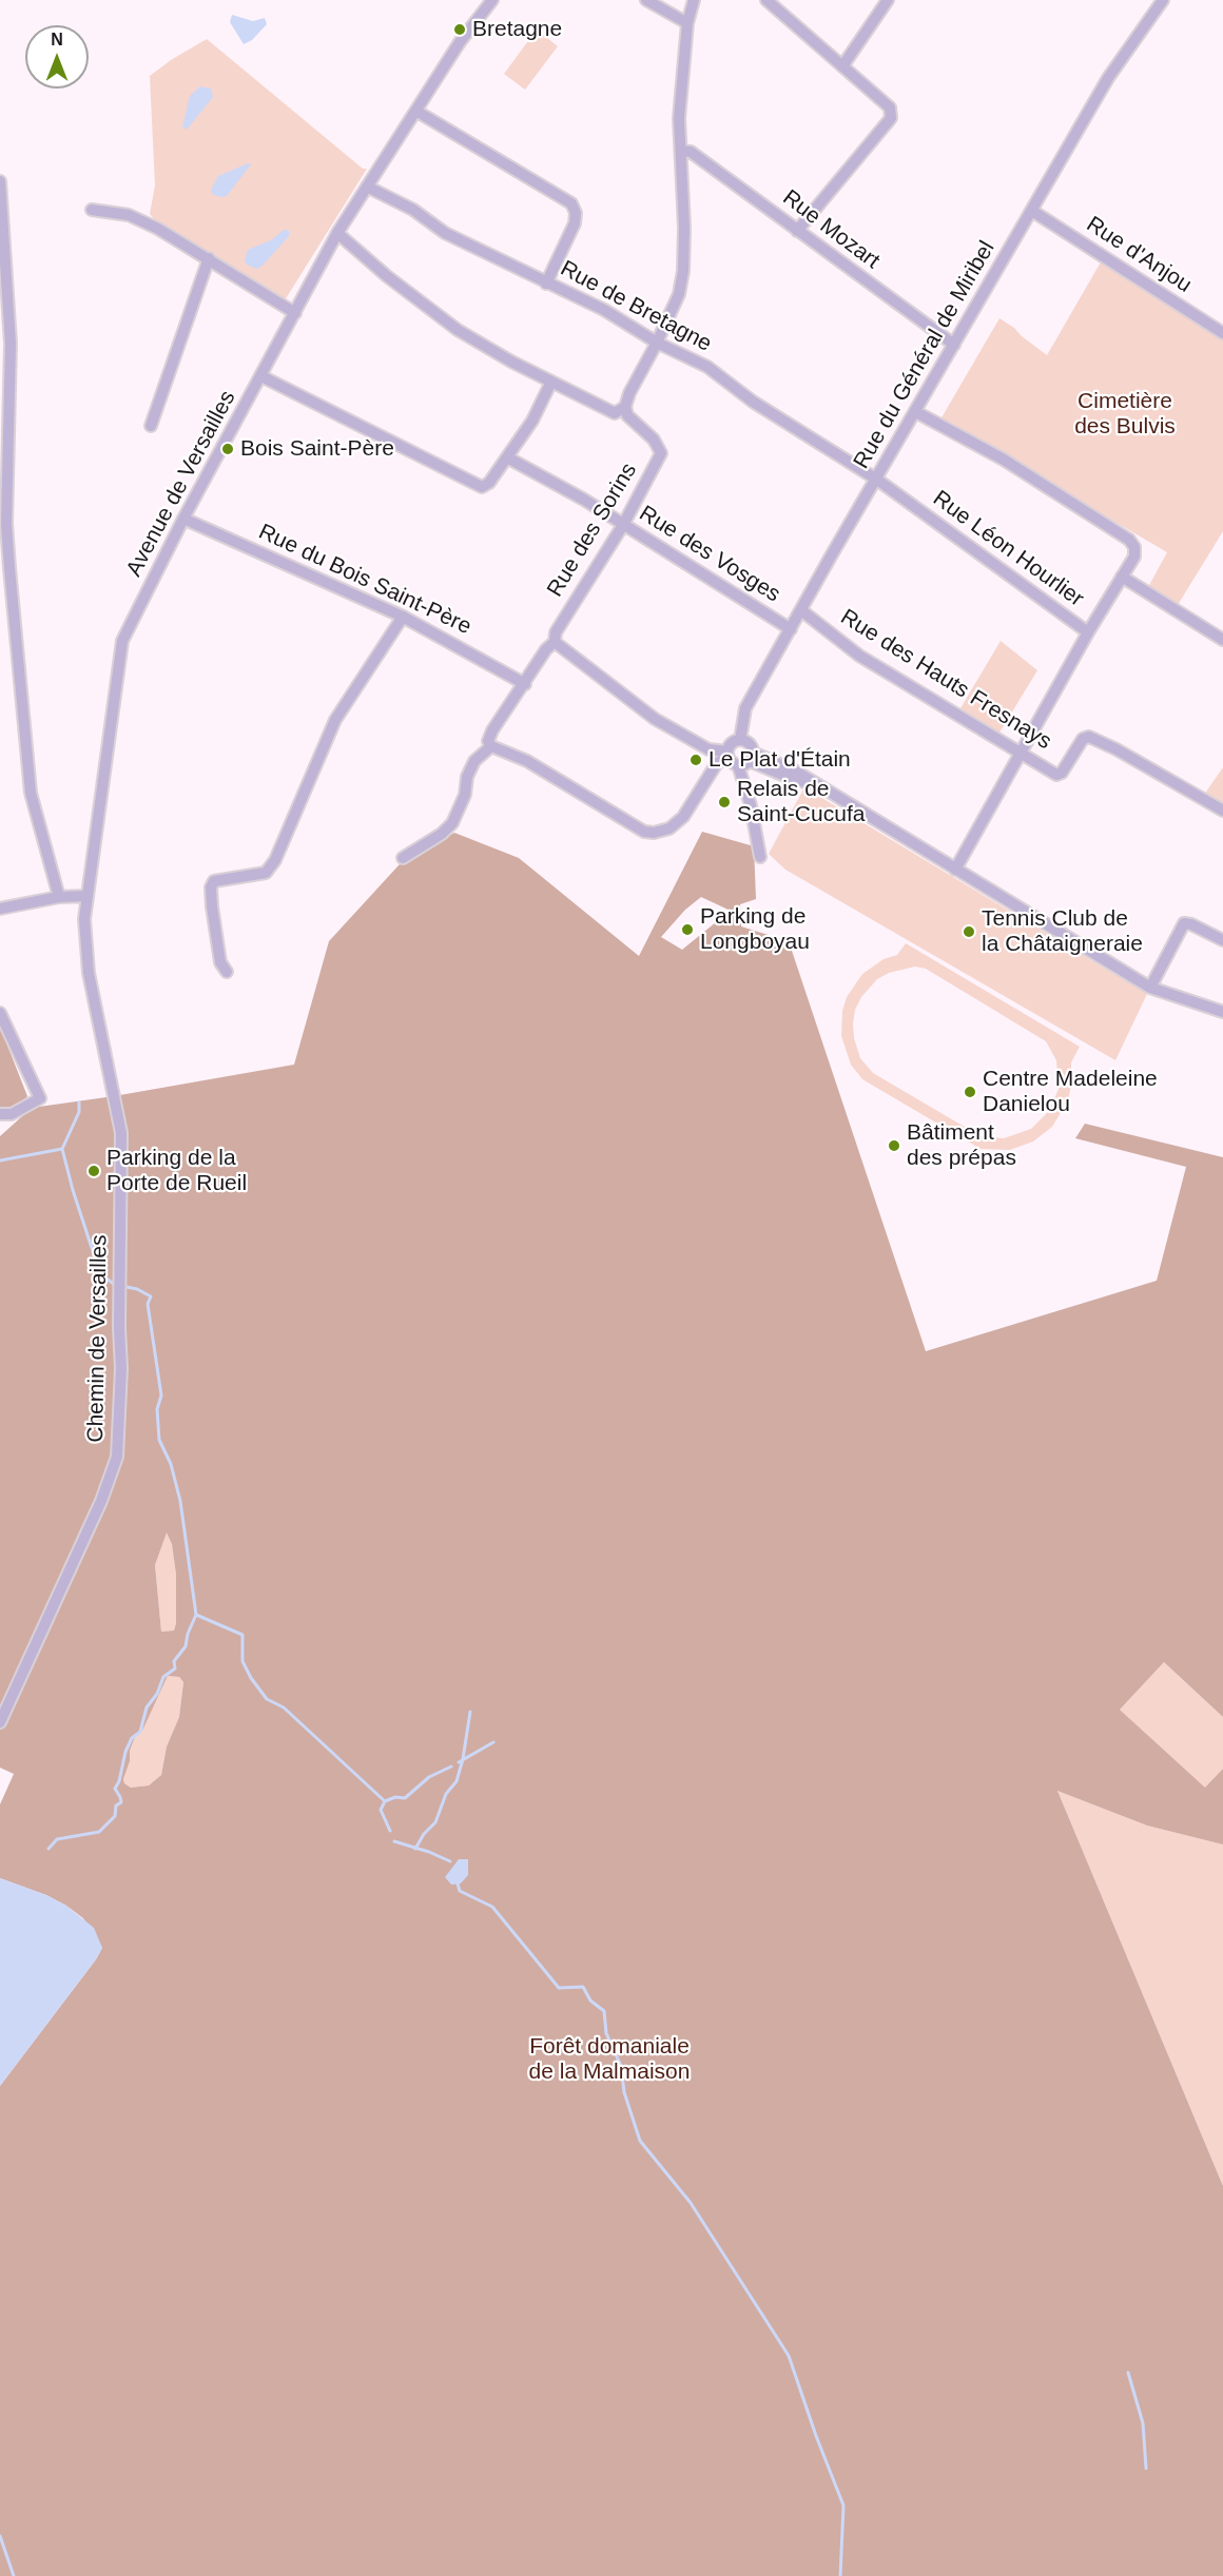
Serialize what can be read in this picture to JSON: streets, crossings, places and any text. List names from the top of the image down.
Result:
{
  "streets": {
    "street": [
      "Rue Mozart",
      "Rue d'Anjou",
      "Rue de Bretagne",
      "Rue du Général de Miribel",
      "Avenue de Versailles",
      "Rue des Sorins",
      "Rue Léon Hourlier",
      "Rue des Vosges",
      "Rue du Bois Saint-Père",
      "Rue des Hauts Fresnays",
      "Chemin de Versailles"
    ]
  },
  "crossings": [
    ["Rue Mozart", "Rue du Général de Miribel"],
    ["Rue d'Anjou", "Rue du Général de Miribel"],
    ["Rue de Bretagne", "Rue du Général de Miribel"],
    ["Rue de Bretagne", "Avenue de Versailles"],
    ["Rue de Bretagne", "Rue Léon Hourlier"],
    ["Rue du Général de Miribel", "Rue Léon Hourlier"],
    ["Rue du Général de Miribel", "Rue des Vosges"],
    ["Rue du Général de Miribel", "Rue des Hauts Fresnays"],
    ["Avenue de Versailles", "Rue du Bois Saint-Père"],
    ["Avenue de Versailles", "Chemin de Versailles"],
    ["Rue des Sorins", "Rue des Vosges"],
    ["Rue des Sorins", "Rue du Bois Saint-Père"]
  ],
  "parks": ["Cimetière des Bulvis", "Forêt domaniale de la Malmaison"],
  "places": [
    "Bretagne",
    "Bois Saint-Père",
    "Le Plat d'Étain",
    "Relais de Saint-Cucufa",
    "Parking de Longboyau",
    "Tennis Club de la Châtaigneraie",
    "Centre Madeleine Danielou",
    "Bâtiment des prépas",
    "Parking de la Porte de Rueil"
  ],
  "north": "top"
}
